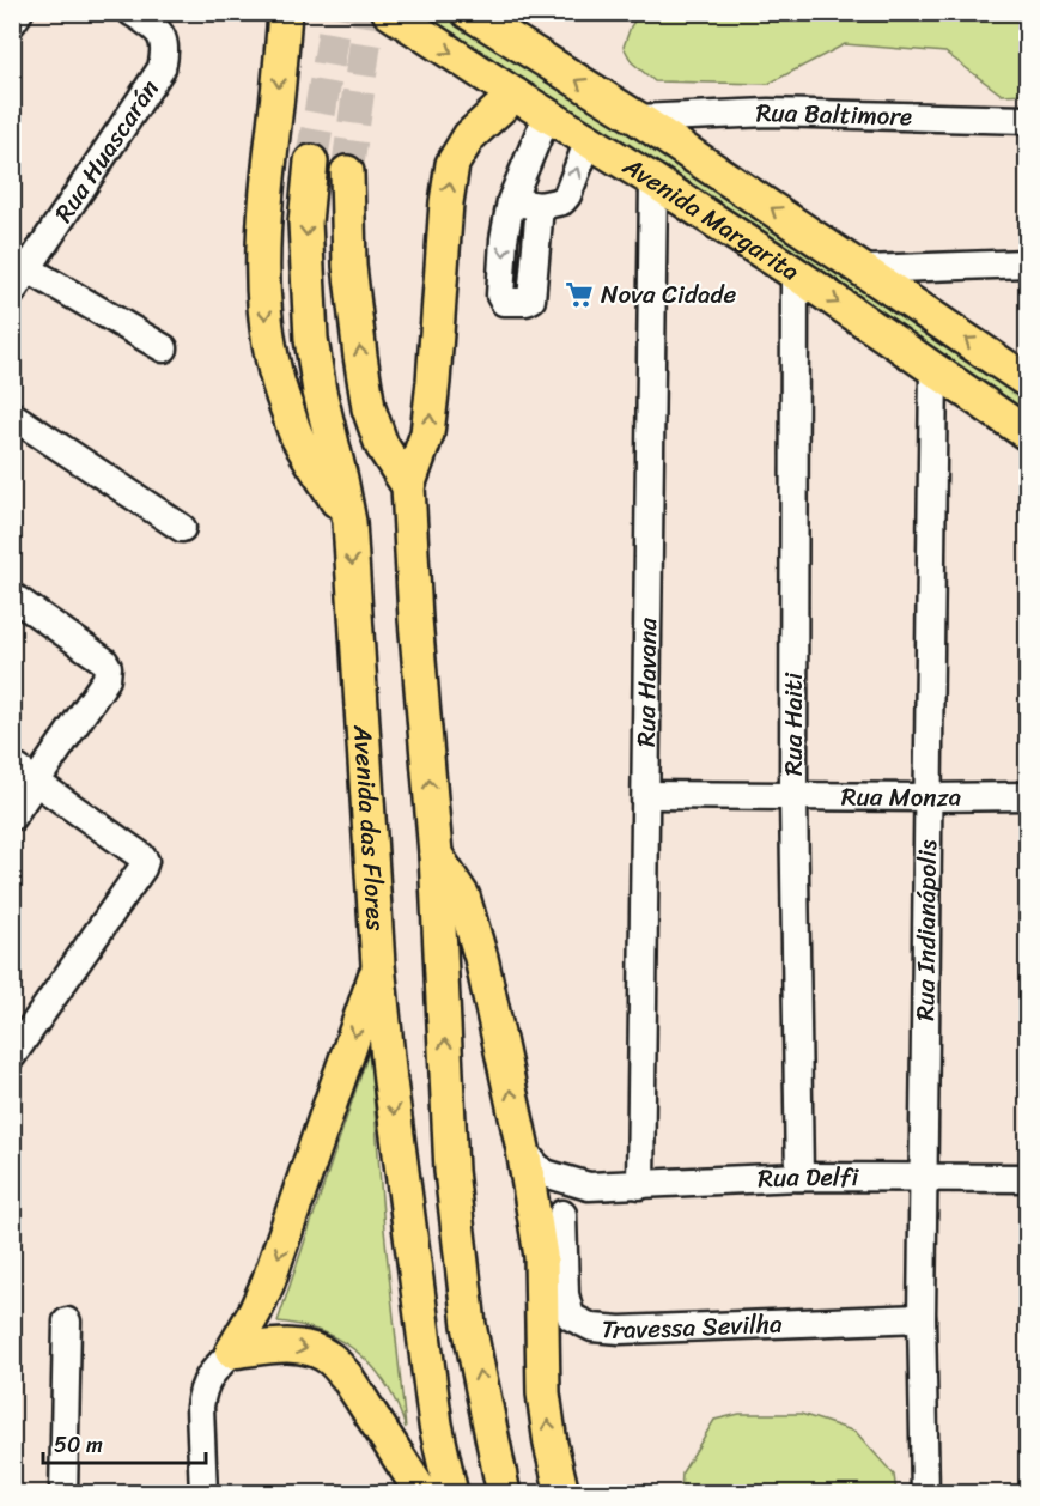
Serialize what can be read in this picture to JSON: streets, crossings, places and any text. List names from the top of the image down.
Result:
{
  "streets": {
    "main road": ["Avenida Margarita", "Avenida das Flores"],
    "street": [
      "Rua Baltimore",
      "Rua Huascarán",
      "Rua Havana",
      "Rua Haiti",
      "Rua Monza",
      "Rua Indianápolis",
      "Rua Delfi",
      "Travessa Sevilha"
    ]
  },
  "crossings": [
    ["Rua Baltimore", "Avenida Margarita"],
    ["Avenida Margarita", "Rua Havana"],
    ["Avenida Margarita", "Rua Haiti"],
    ["Avenida Margarita", "Rua Indianápolis"],
    ["Rua Havana", "Rua Monza"],
    ["Rua Havana", "Rua Delfi"],
    ["Rua Haiti", "Rua Monza"],
    ["Rua Haiti", "Rua Delfi"],
    ["Rua Monza", "Rua Indianápolis"],
    ["Rua Indianápolis", "Rua Delfi"],
    ["Rua Indianápolis", "Travessa Sevilha"]
  ],
  "places": {
    "supermarket": ["Nova Cidade"]
  },
  "scale_bar": "50 m"
}
